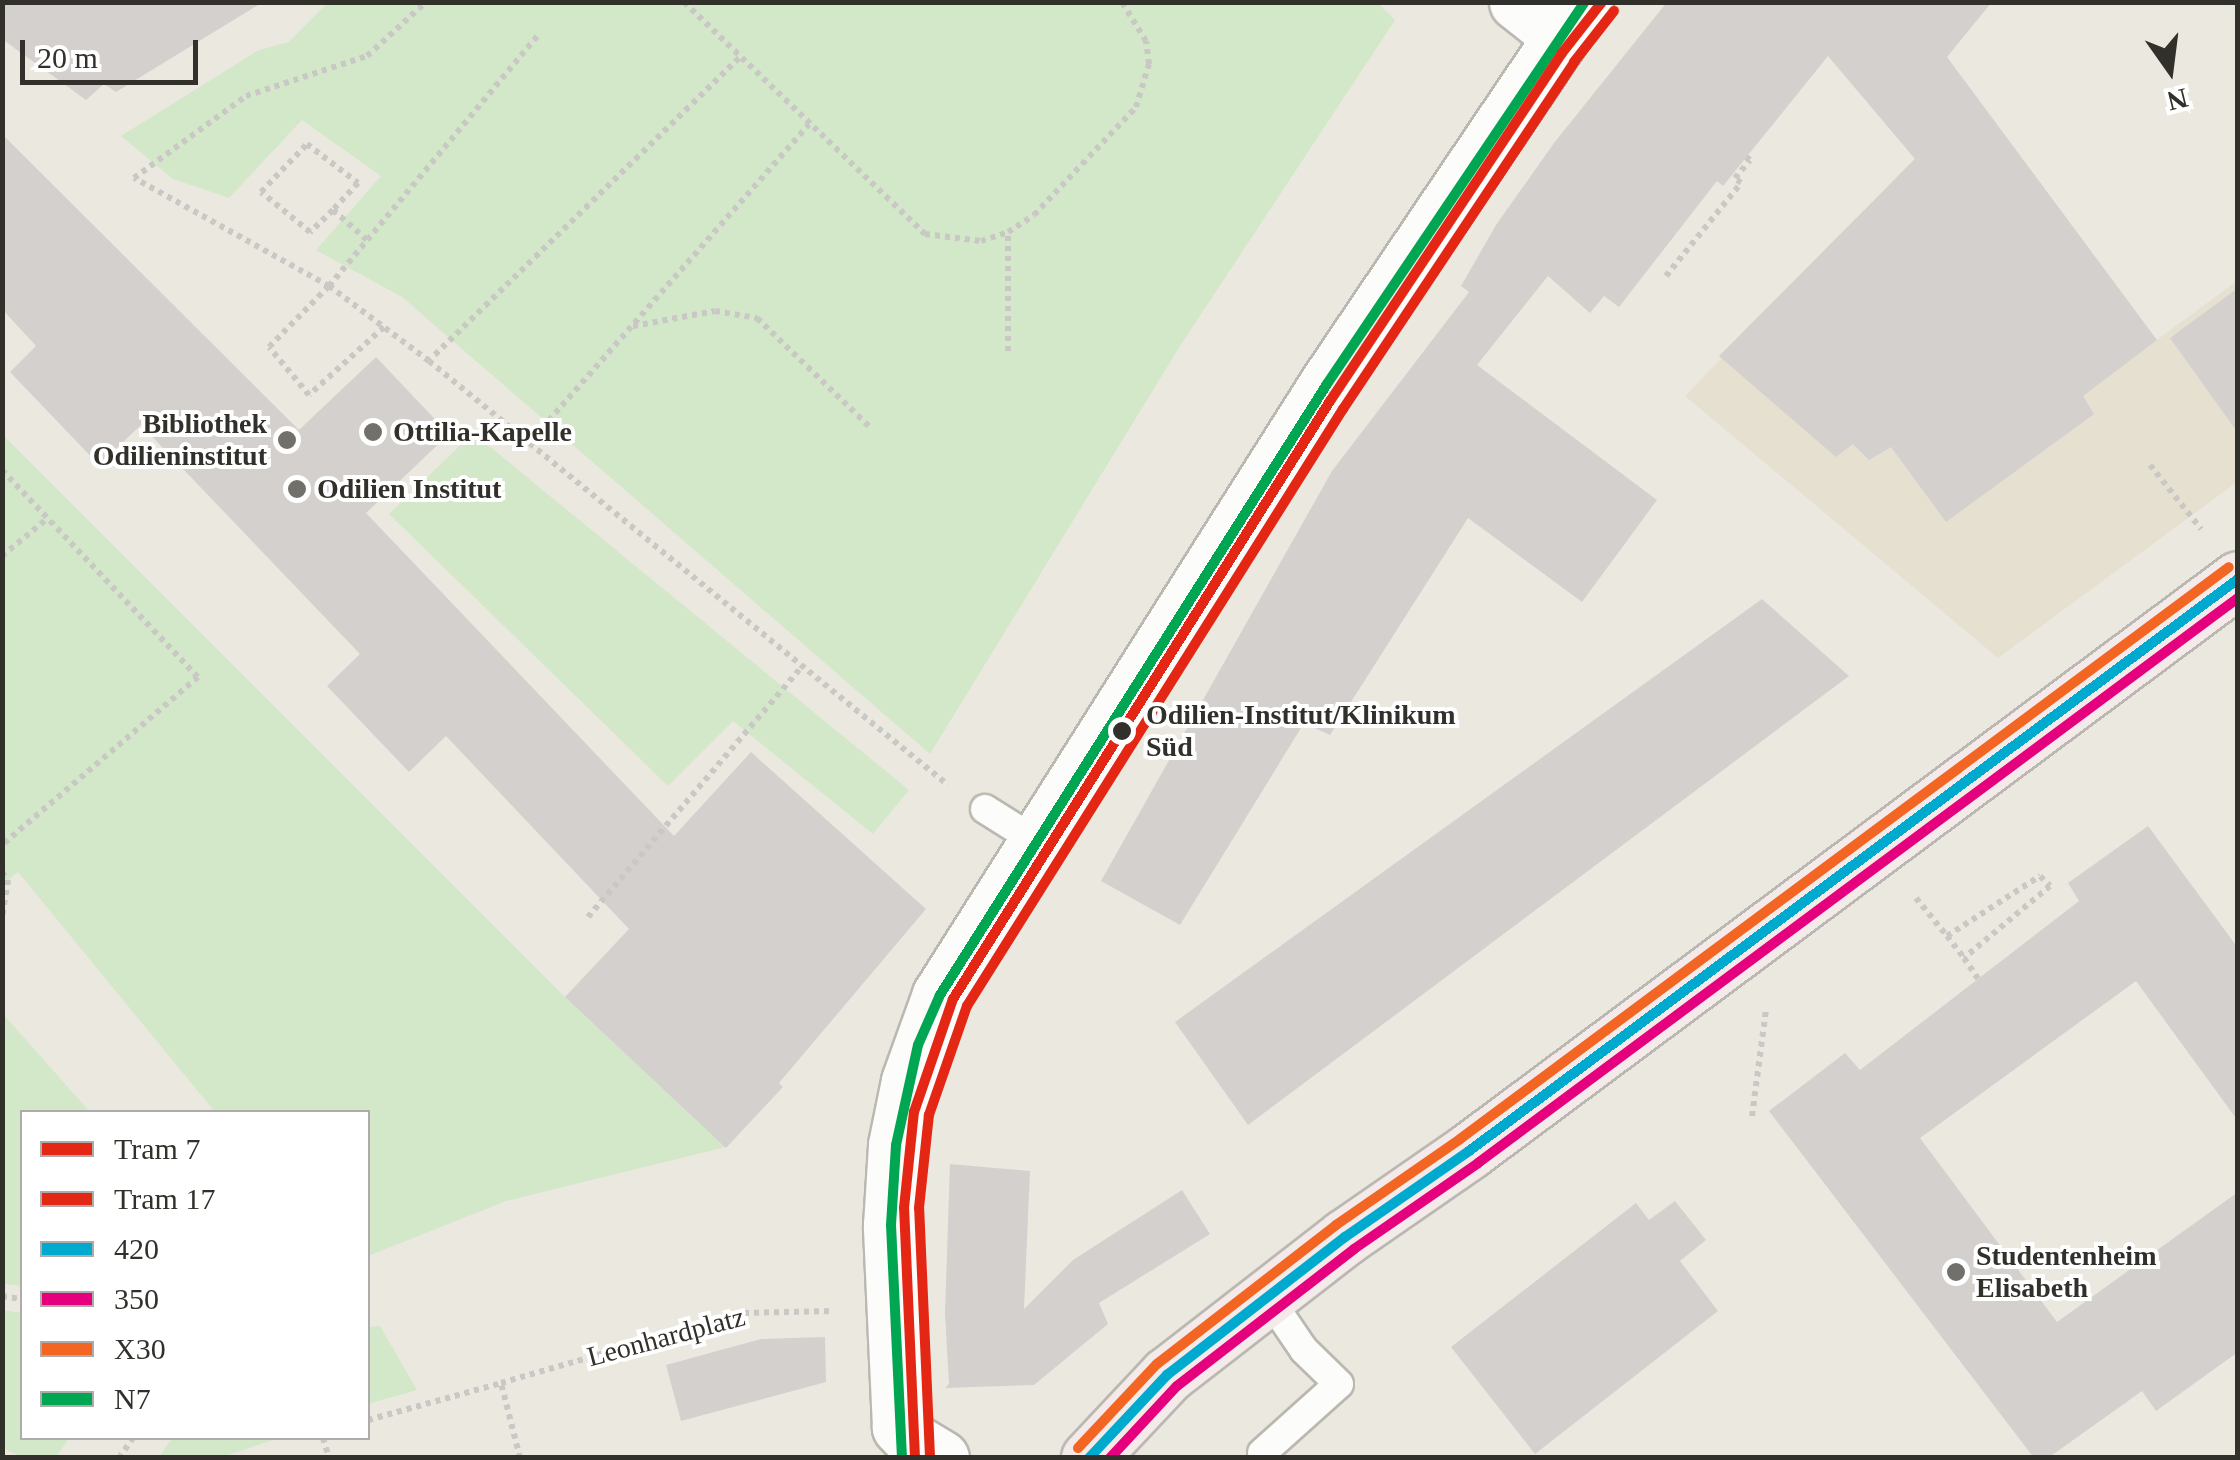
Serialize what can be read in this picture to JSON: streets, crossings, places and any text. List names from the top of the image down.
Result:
{
  "streets": {
    "path": ["Leonhardplatz"]
  },
  "places": [
    "Ottilia-Kapelle",
    "Bibliothek Odilieninstitut",
    "Odilien Institut",
    "Odilien-Institut/Klinikum Süd",
    "Studentenheim Elisabeth"
  ],
  "lines": [
    "tram line 7",
    "transit line N7",
    "tram line 17",
    "transit line X30",
    "transit line 420",
    "transit line 350"
  ],
  "legend": [
    "Tram 7",
    "Tram 17",
    "420",
    "350",
    "X30",
    "N7"
  ],
  "scale_bar": "20 m",
  "north": "bottom"
}
